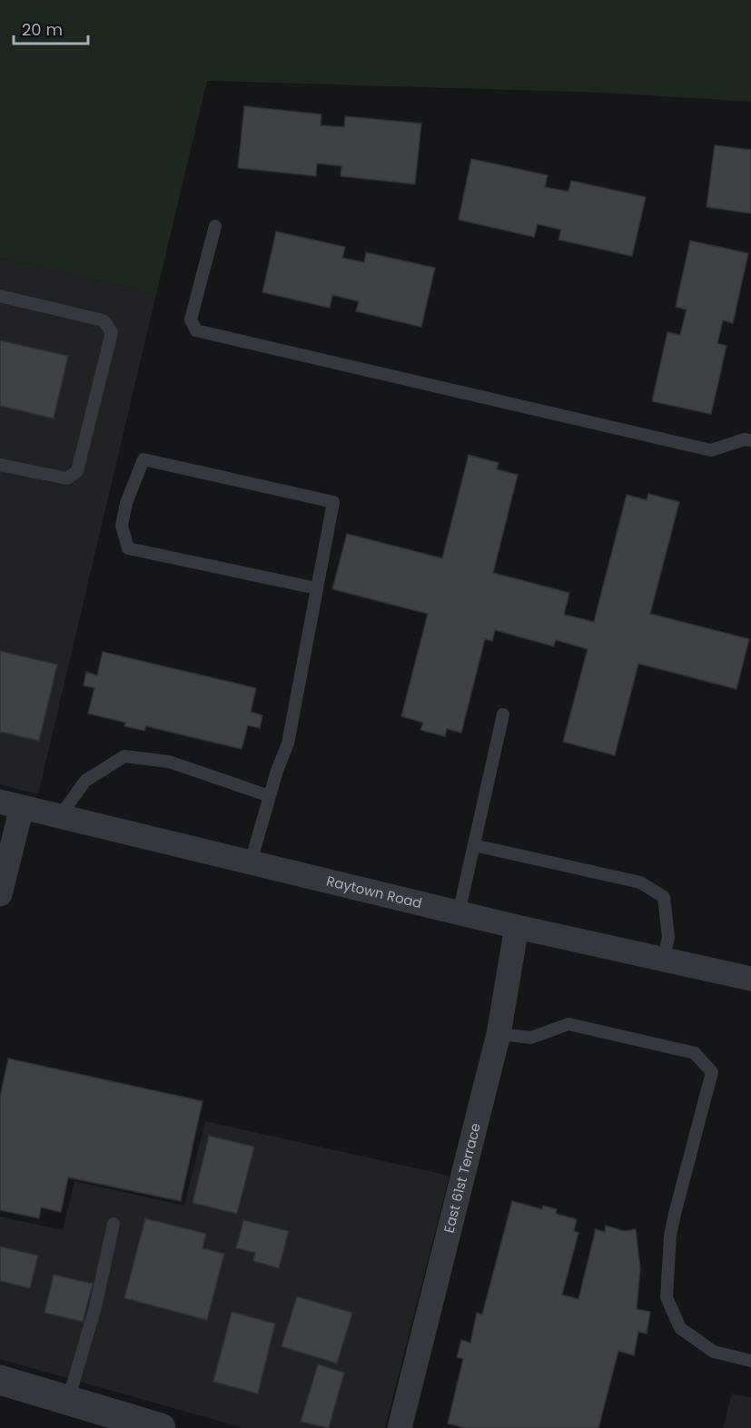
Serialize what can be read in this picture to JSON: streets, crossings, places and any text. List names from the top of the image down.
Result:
{
  "streets": {
    "street": ["Raytown Road", "East 61st Terrace"]
  },
  "crossings": [
    ["Raytown Road", "East 61st Terrace"]
  ],
  "scale_bar": "20 m"
}
